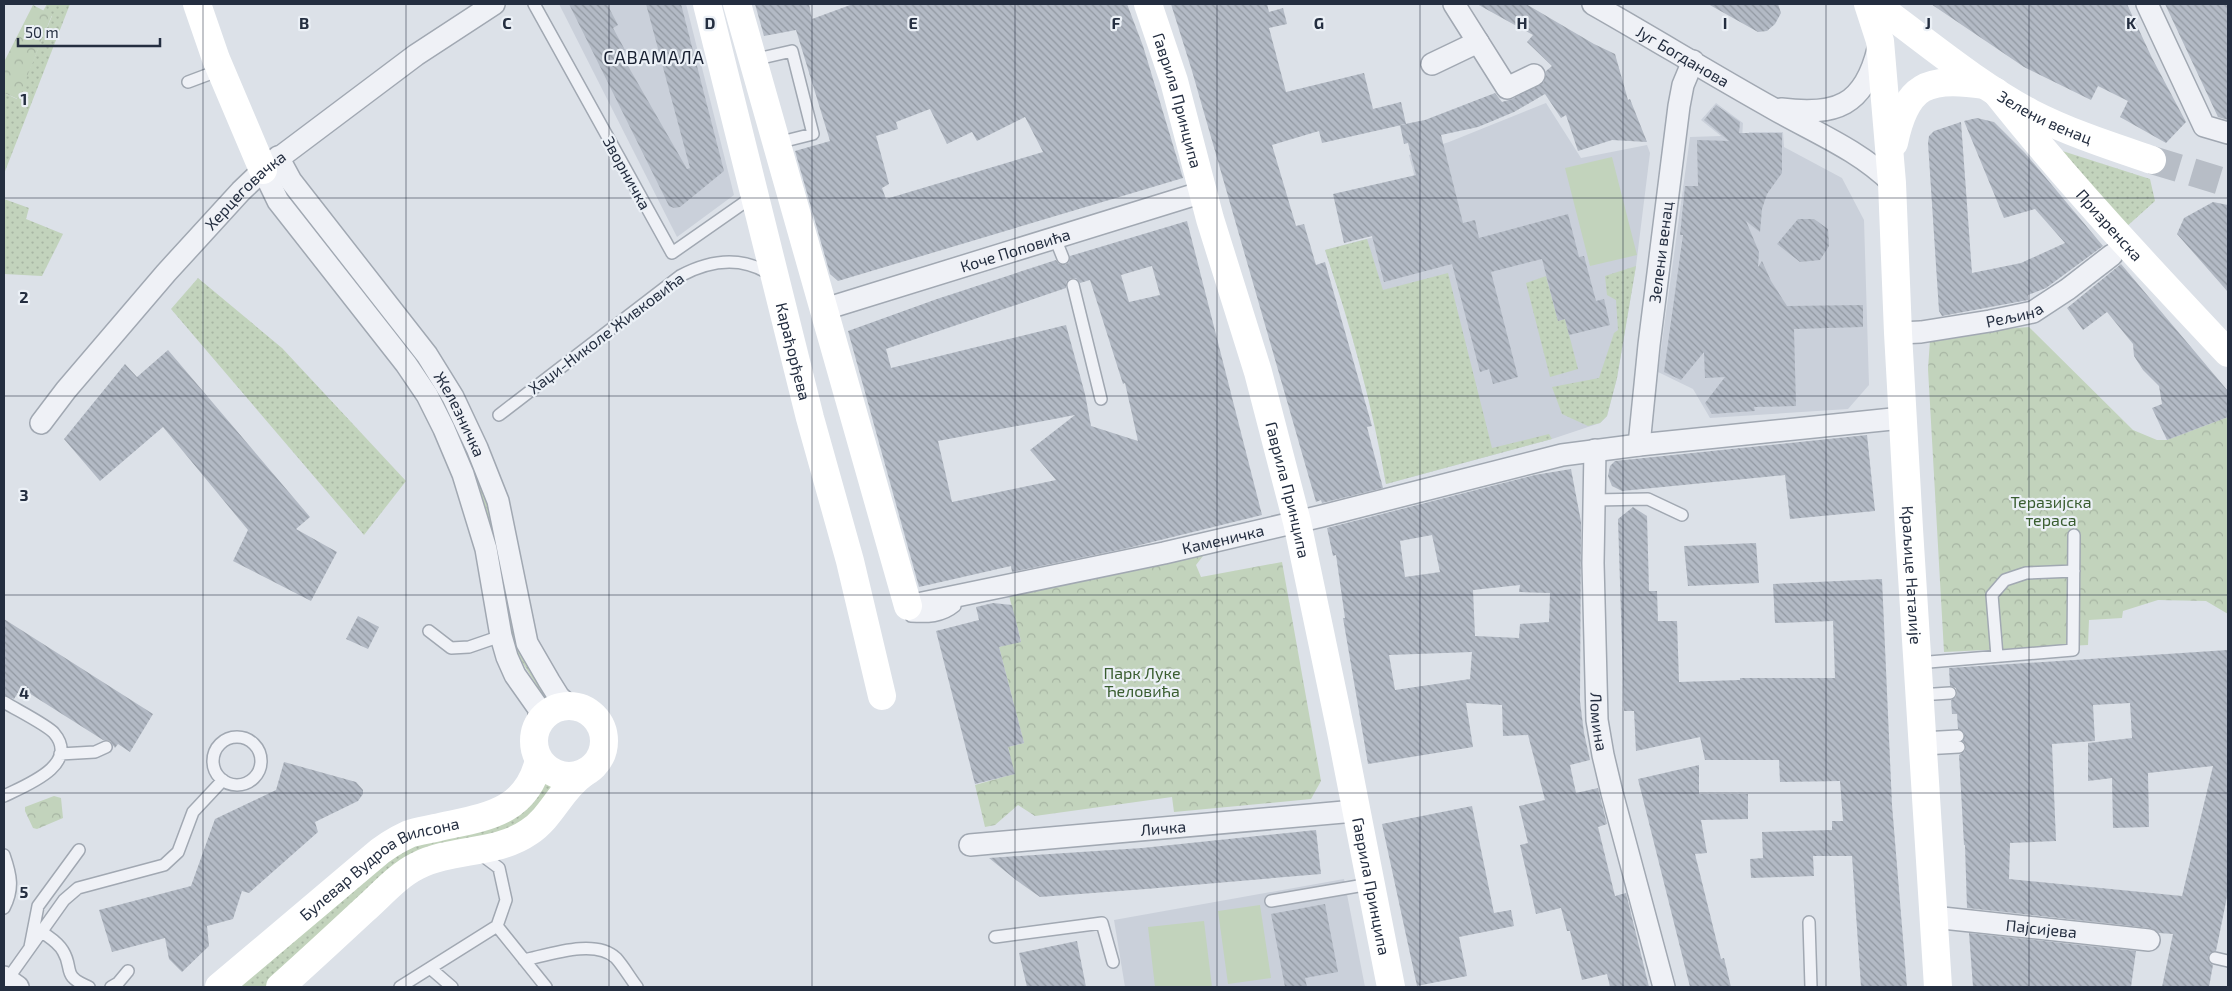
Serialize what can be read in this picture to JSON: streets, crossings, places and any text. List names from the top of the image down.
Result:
{
  "streets": {
    "main road": [
      "Гаврила Принципа",
      "Зелени венац",
      "Призренска",
      "Карађорђева",
      "Краљице Наталије",
      "Булевар Вудроа Вилсона"
    ],
    "street": [
      "Југ Богданова",
      "Херцеговачка",
      "Коче Поповића",
      "Рељина",
      "Железничка",
      "Каменичка",
      "Ломина",
      "Личка",
      "Пајсијева"
    ],
    "lane": ["Зворничка", "Хаџи-Николе Живковића"]
  },
  "crossings": [
    ["Југ Богданова", "Зелени венац"],
    ["Југ Богданова", "Краљице Наталије"],
    ["Гаврила Принципа", "Коче Поповића"],
    ["Гаврила Принципа", "Каменичка"],
    ["Гаврила Принципа", "Личка"],
    ["Зелени венац", "Призренска"],
    ["Зелени венац", "Краљице Наталије"],
    ["Зворничка", "Карађорђева"],
    ["Херцеговачка", "Железничка"],
    ["Призренска", "Рељина"],
    ["Призренска", "Краљице Наталије"],
    ["Рељина", "Краљице Наталије"],
    ["Хаџи-Николе Живковића", "Карађорђева"],
    ["Железничка", "Булевар Вудроа Вилсона"],
    ["Каменичка", "Ломина"],
    ["Краљице Наталије", "Пајсијева"]
  ],
  "districts": ["САВАМАЛА"],
  "parks": ["Теразијска тераса", "Парк Луке Ћеловића"],
  "scale_bar": "50 m",
  "grid": {
    "columns": [
      "B",
      "C",
      "D",
      "E",
      "F",
      "G",
      "H",
      "I",
      "J",
      "K"
    ],
    "rows": [
      "1",
      "2",
      "3",
      "4",
      "5"
    ]
  }
}
